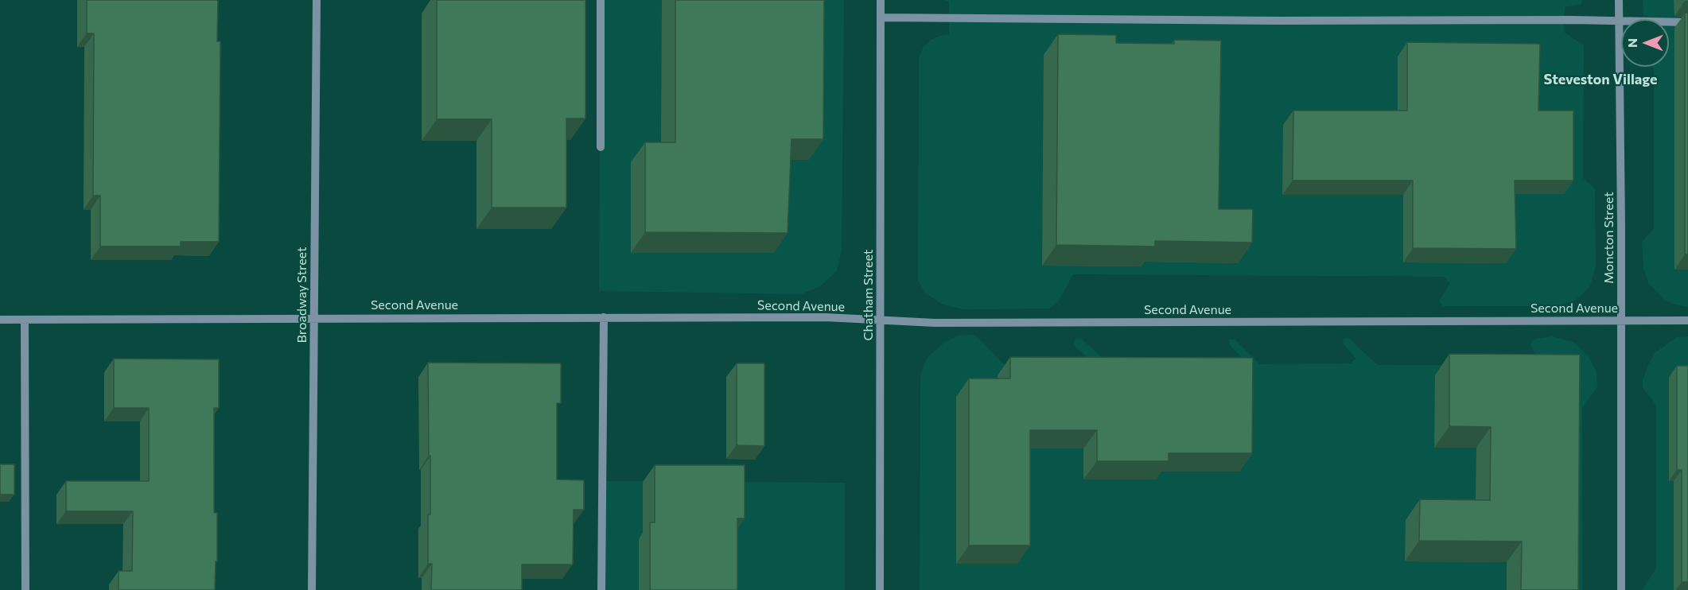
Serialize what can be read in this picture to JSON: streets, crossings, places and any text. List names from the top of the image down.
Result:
{
  "streets": {
    "street": [
      "Moncton Street",
      "Broadway Street",
      "Chatham Street",
      "Second Avenue"
    ]
  },
  "crossings": [
    ["Moncton Street", "Second Avenue"],
    ["Broadway Street", "Second Avenue"],
    ["Chatham Street", "Second Avenue"]
  ],
  "districts": ["Steveston Village"],
  "north": "left"
}
